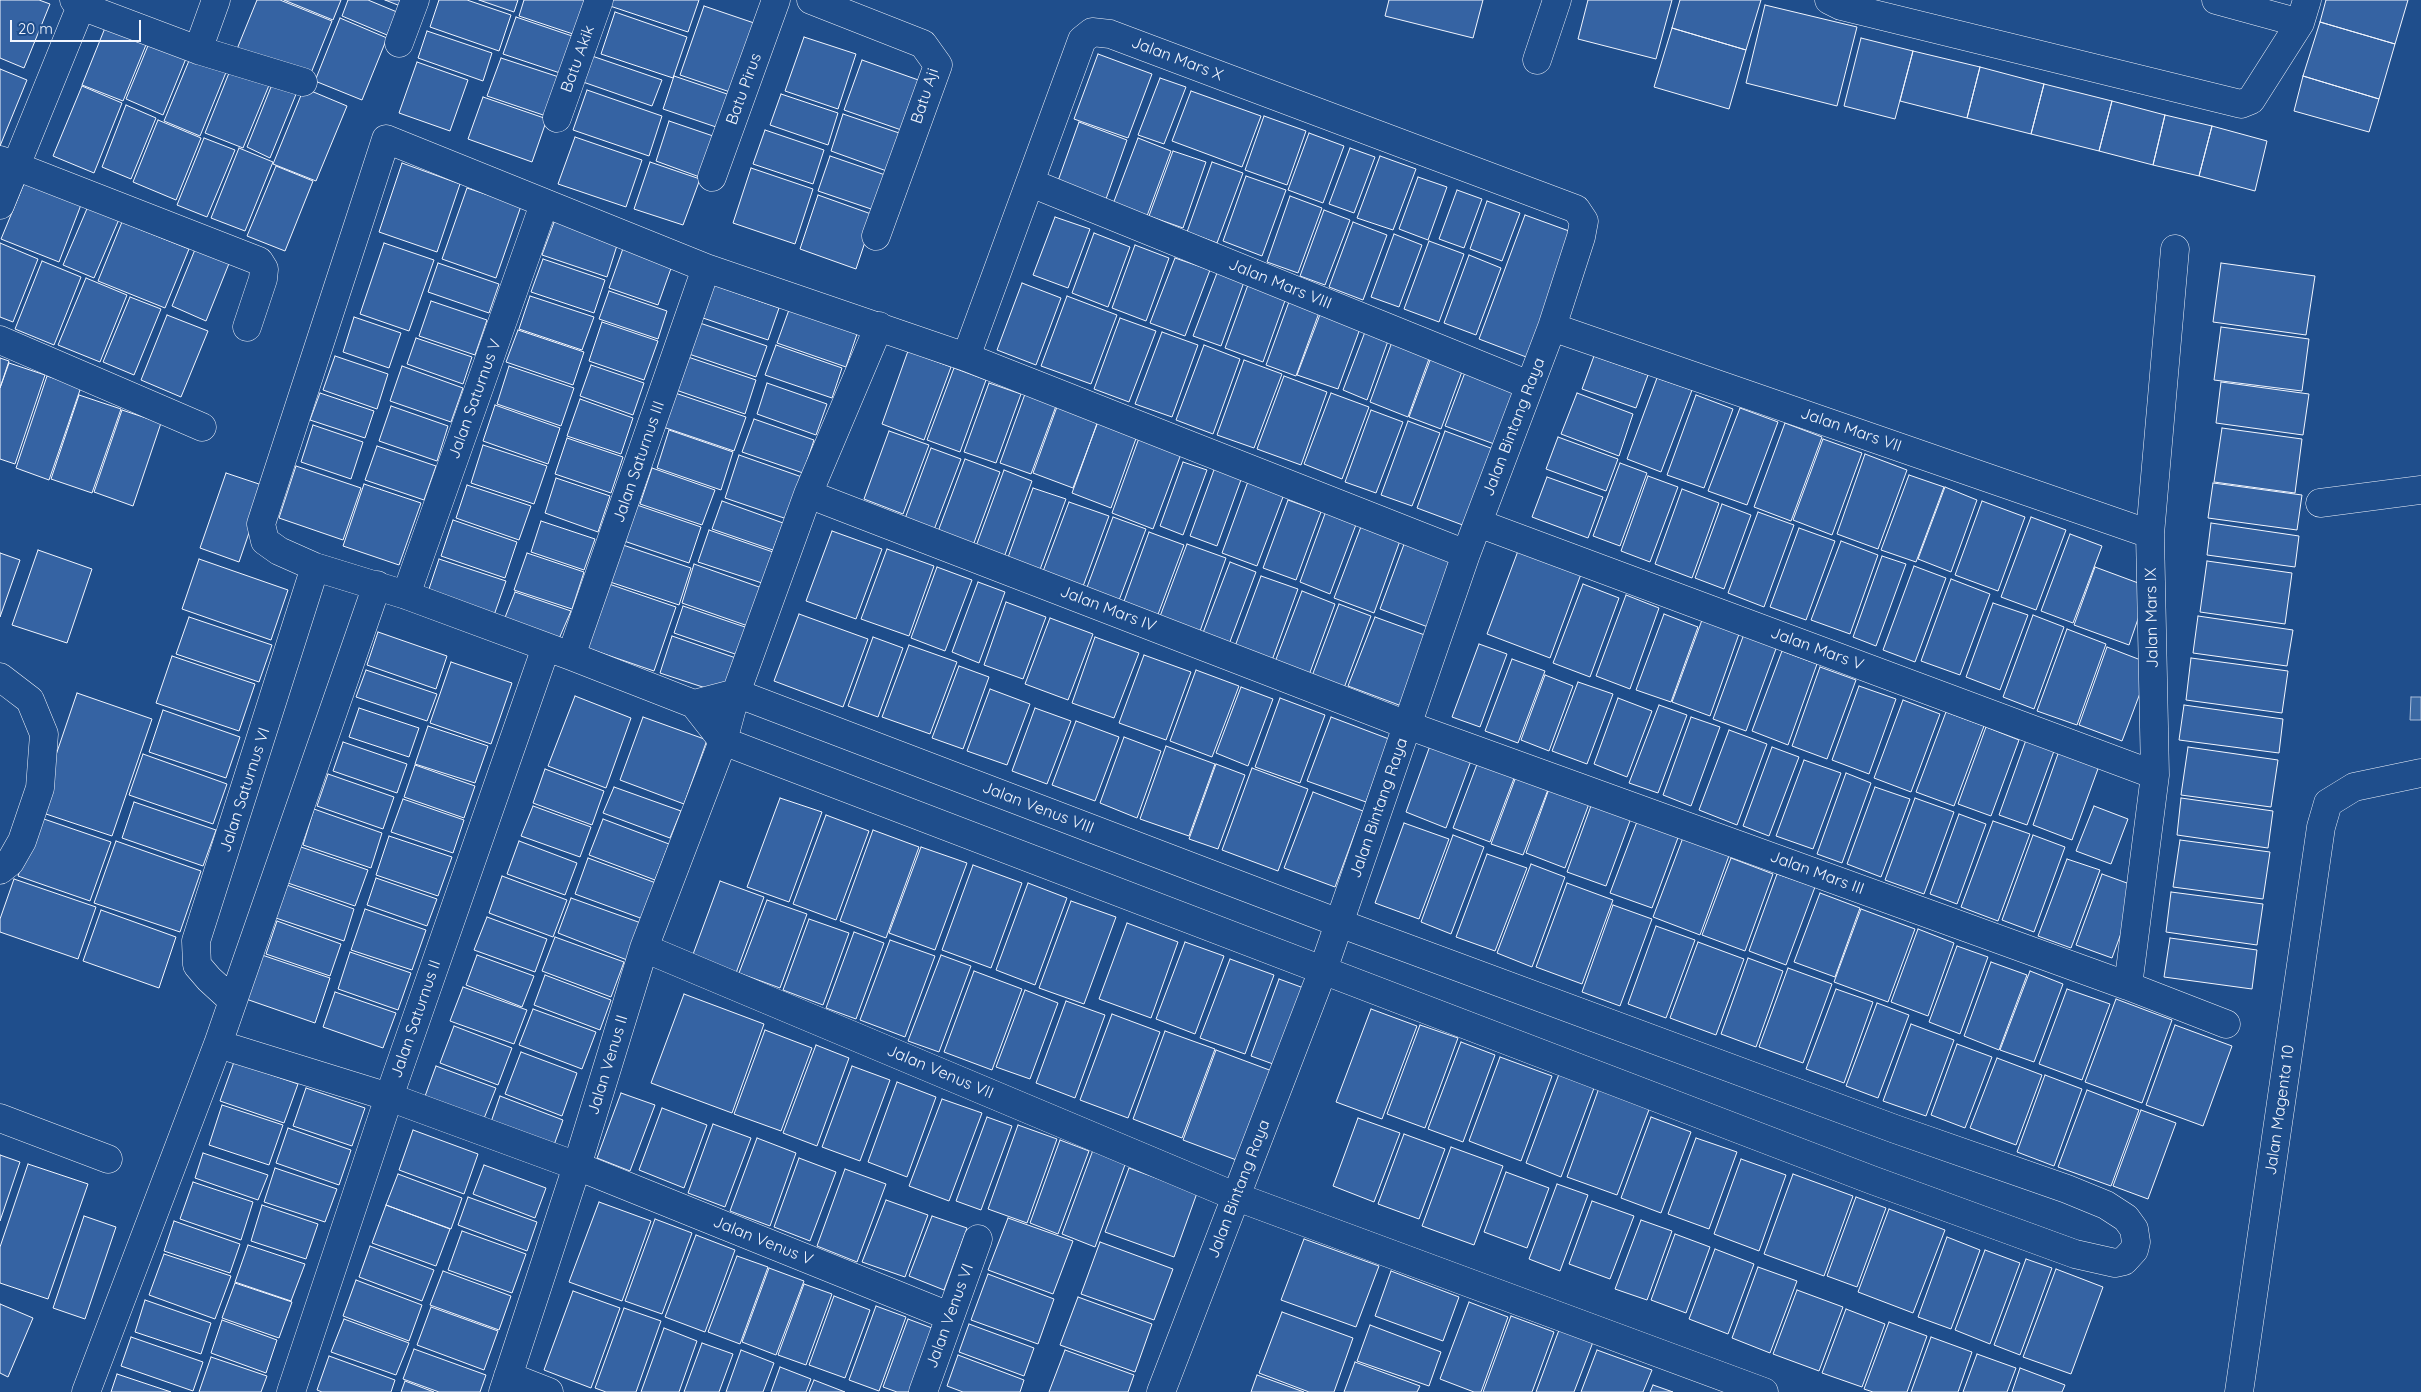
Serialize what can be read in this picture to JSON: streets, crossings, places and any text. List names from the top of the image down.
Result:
{
  "streets": {
    "street": [
      "Batu Akik",
      "Jalan Mars X",
      "Batu Pirus",
      "Batu Aji",
      "Jalan Mars VIII",
      "Jalan Saturnus V",
      "Jalan Bintang Raya",
      "Jalan Mars VII",
      "Jalan Saturnus III",
      "Jalan Mars IV",
      "Jalan Mars IX",
      "Jalan Mars V",
      "Jalan Saturnus VI",
      "Jalan Venus VIII",
      "Jalan Mars III",
      "Jalan Saturnus II",
      "Jalan Venus II",
      "Jalan Venus VII",
      "Jalan Magenta 10",
      "Jalan Venus V",
      "Jalan Venus VI"
    ]
  },
  "crossings": [
    ["Jalan Mars X", "Jalan Mars VIII"],
    ["Jalan Mars X", "Jalan Bintang Raya"],
    ["Jalan Mars VIII", "Jalan Bintang Raya"],
    ["Jalan Bintang Raya", "Jalan Mars VII"],
    ["Jalan Bintang Raya", "Jalan Mars IV"],
    ["Jalan Bintang Raya", "Jalan Mars V"],
    ["Jalan Bintang Raya", "Jalan Venus VIII"],
    ["Jalan Bintang Raya", "Jalan Mars III"],
    ["Jalan Bintang Raya", "Jalan Venus VII"],
    ["Jalan Mars VII", "Jalan Mars IX"],
    ["Jalan Mars IV", "Jalan Mars III"],
    ["Jalan Mars IV", "Jalan Venus II"],
    ["Jalan Mars IX", "Jalan Mars V"],
    ["Jalan Mars IX", "Jalan Mars III"],
    ["Jalan Venus VIII", "Jalan Venus II"],
    ["Jalan Saturnus II", "Jalan Venus V"],
    ["Jalan Venus II", "Jalan Venus VII"],
    ["Jalan Venus II", "Jalan Venus V"],
    ["Jalan Venus V", "Jalan Venus VI"]
  ],
  "scale_bar": "20 m"
}
